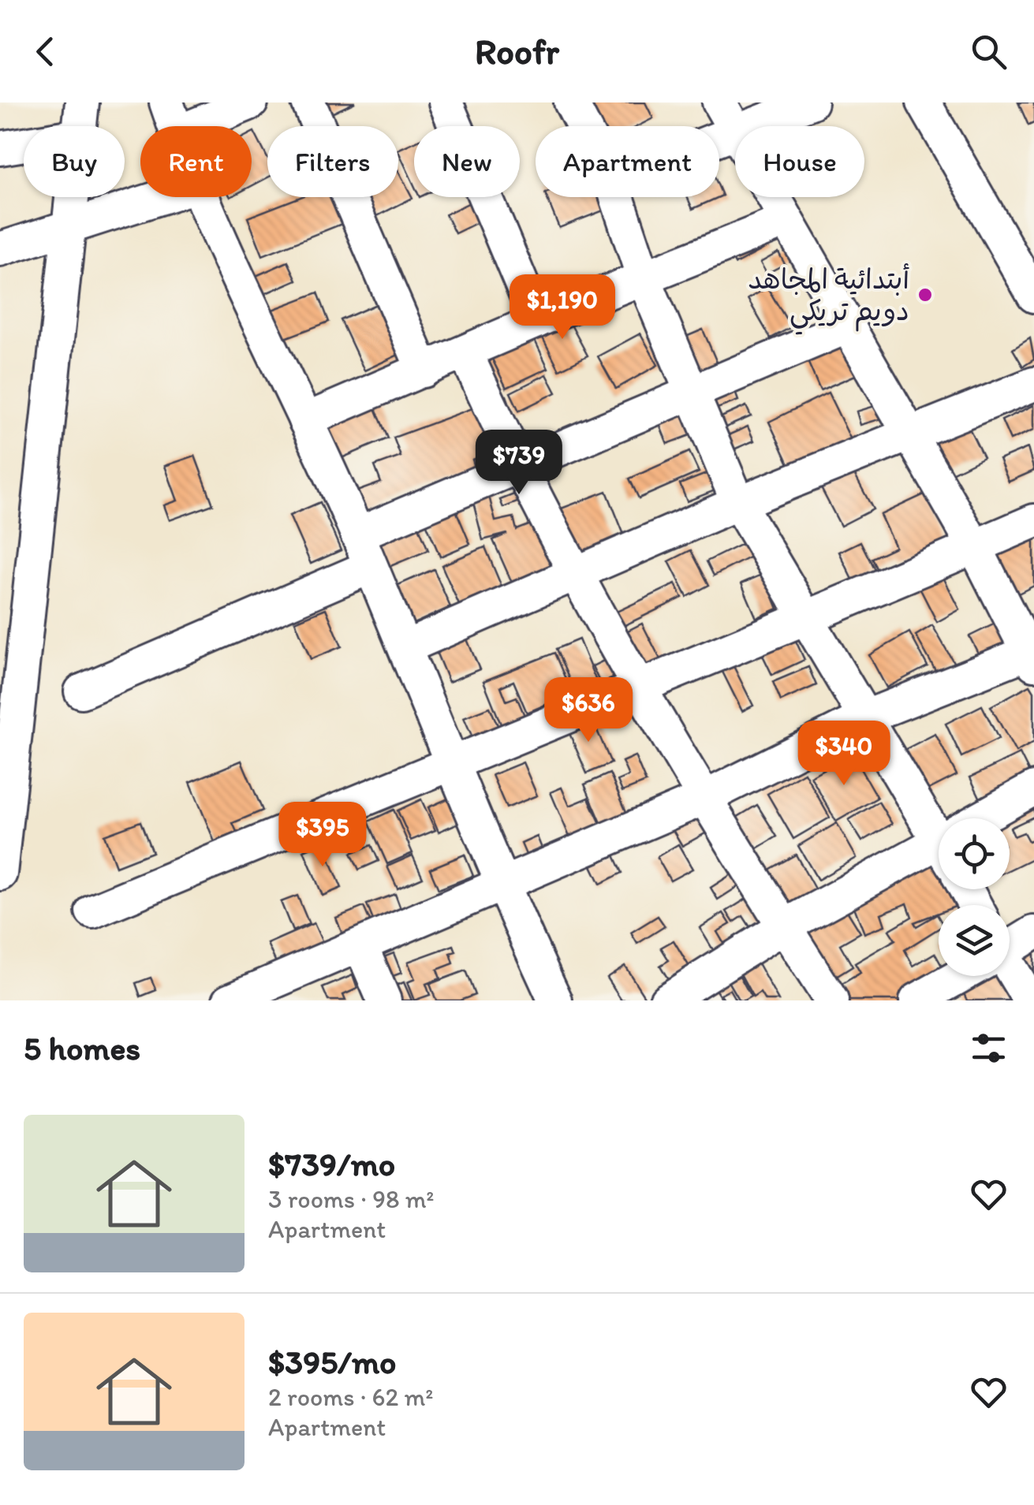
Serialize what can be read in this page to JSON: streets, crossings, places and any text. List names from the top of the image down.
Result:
{
  "places": ["أبتدائية المجاهد دويم تريكي"],
  "page": {
    "header": "Roofr",
    "chip": [
      "Buy",
      "Rent",
      "Filters",
      "New",
      "Apartment",
      "House"
    ],
    "price": [
      "$1,190",
      "$739",
      "$636",
      "$340",
      "$395"
    ],
    "heading": "5 homes",
    "list": [
      {
        "name": "$739/mo",
        "note": "3 rooms · 98 m² · Apartment"
      },
      {
        "name": "$395/mo",
        "note": "2 rooms · 62 m² · Apartment"
      }
    ]
  }
}
